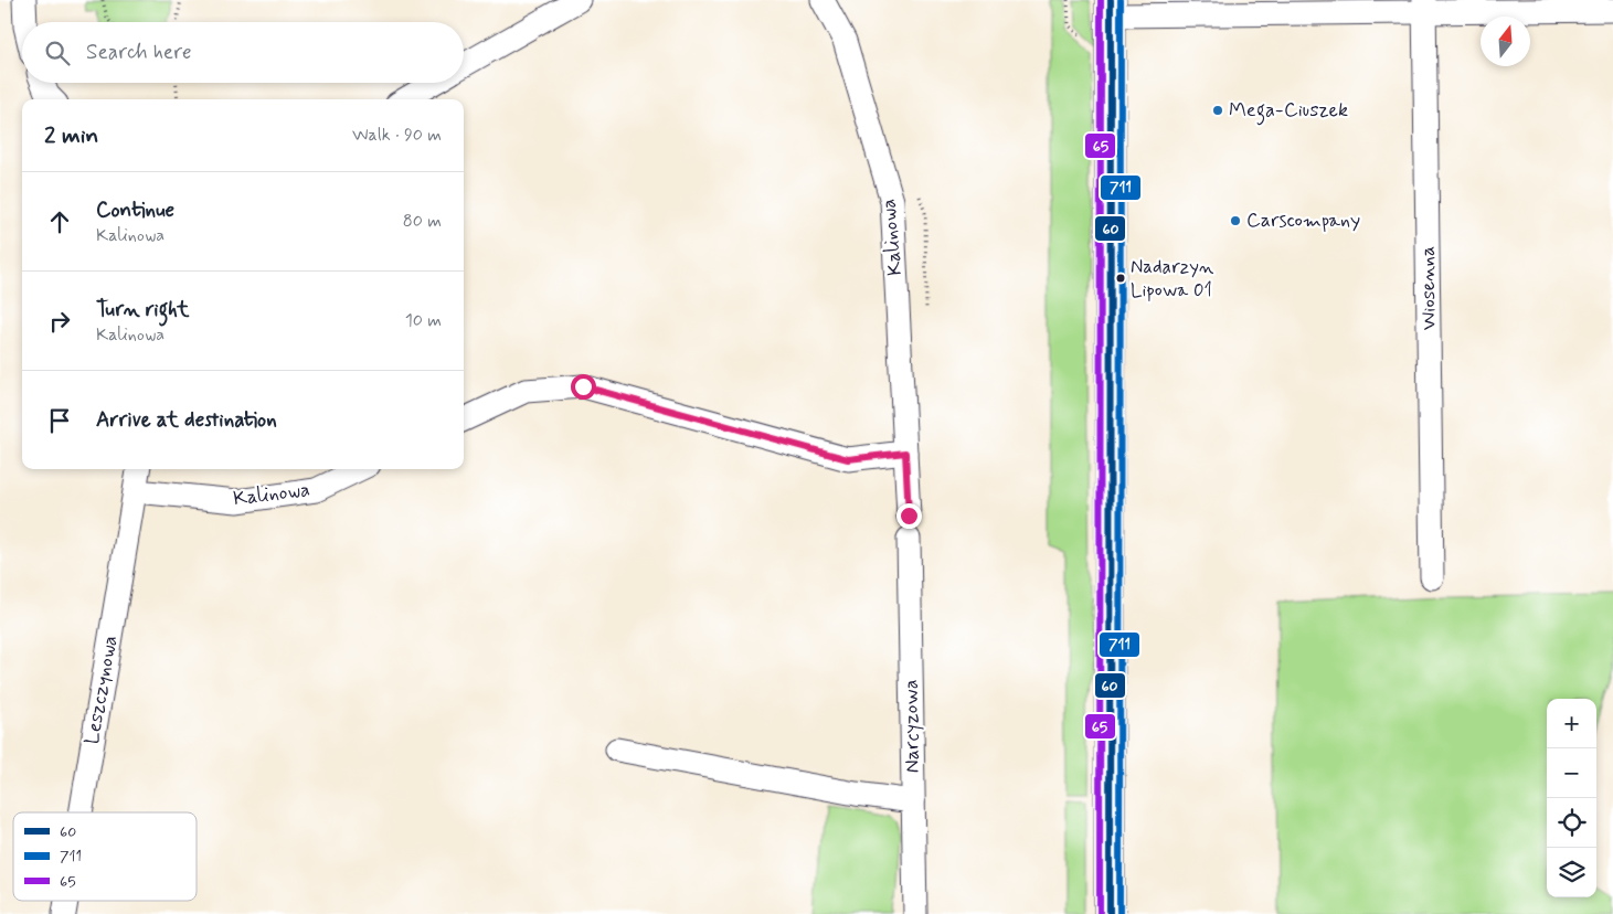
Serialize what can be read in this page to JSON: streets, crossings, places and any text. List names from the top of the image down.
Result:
{
  "streets": {
    "street": [
      "Kalinowa",
      "Wiosenna",
      "Leszczynowa",
      "Narcyzowa"
    ]
  },
  "crossings": [
    ["Kalinowa", "Leszczynowa"]
  ],
  "places": ["Mega-Ciuszek", "Carscompany", "Nadarzyn Lipowa 01"],
  "lines": ["transit line 60", "transit line 711", "transit line 65"],
  "legend": ["60", "711", "65"],
  "north": "top",
  "page": {
    "search": "Search here",
    "heading": ["2 min", "Walk · 90 m"],
    "list": [
      ["Continue", "Kalinowa", "80 m"],
      ["Turn right", "Kalinowa", "10 m"],
      "Arrive at destination"
    ],
    "map_buttons": ["+", "−"]
  }
}
